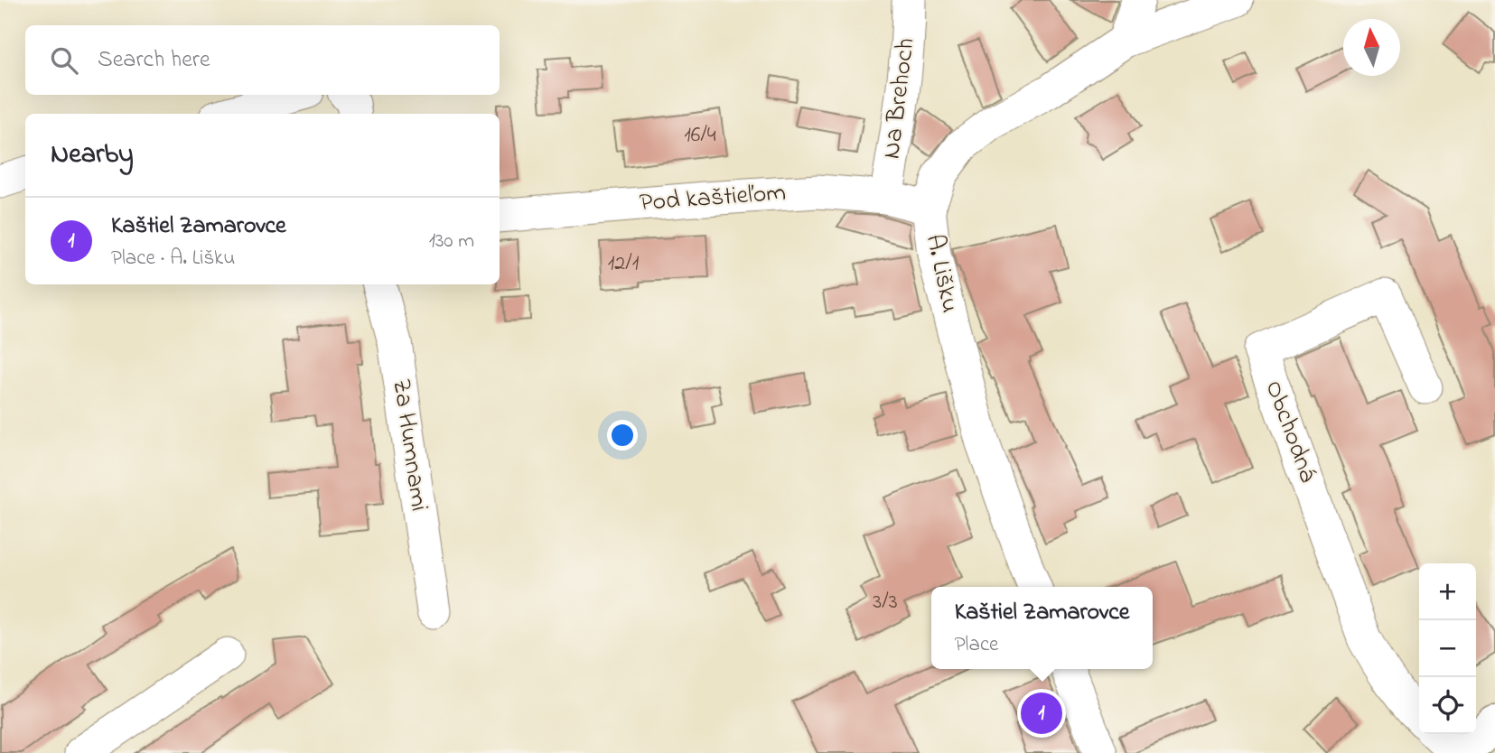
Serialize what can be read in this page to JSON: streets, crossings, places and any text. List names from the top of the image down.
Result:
{
  "streets": {
    "street": [
      "Na Brehoch",
      "Pod kaštieľom",
      "A. Lišku",
      "Obchodná",
      "Za Humnami"
    ]
  },
  "crossings": [
    ["Na Brehoch", "Pod kaštieľom"],
    ["Pod kaštieľom", "A. Lišku"]
  ],
  "house_numbers": ["16/4", "12/1", "3/3"],
  "north": "top",
  "page": {
    "search": "Search here",
    "heading": "Nearby",
    "list": [
      {
        "mark": "1",
        "name": "Kaštiel Zamarovce",
        "note": "Place · A. Lišku",
        "value": "130 m"
      }
    ],
    "map_buttons": ["+", "−"],
    "popup": ["Kaštiel Zamarovce", "Place"],
    "pins": "1"
  }
}
